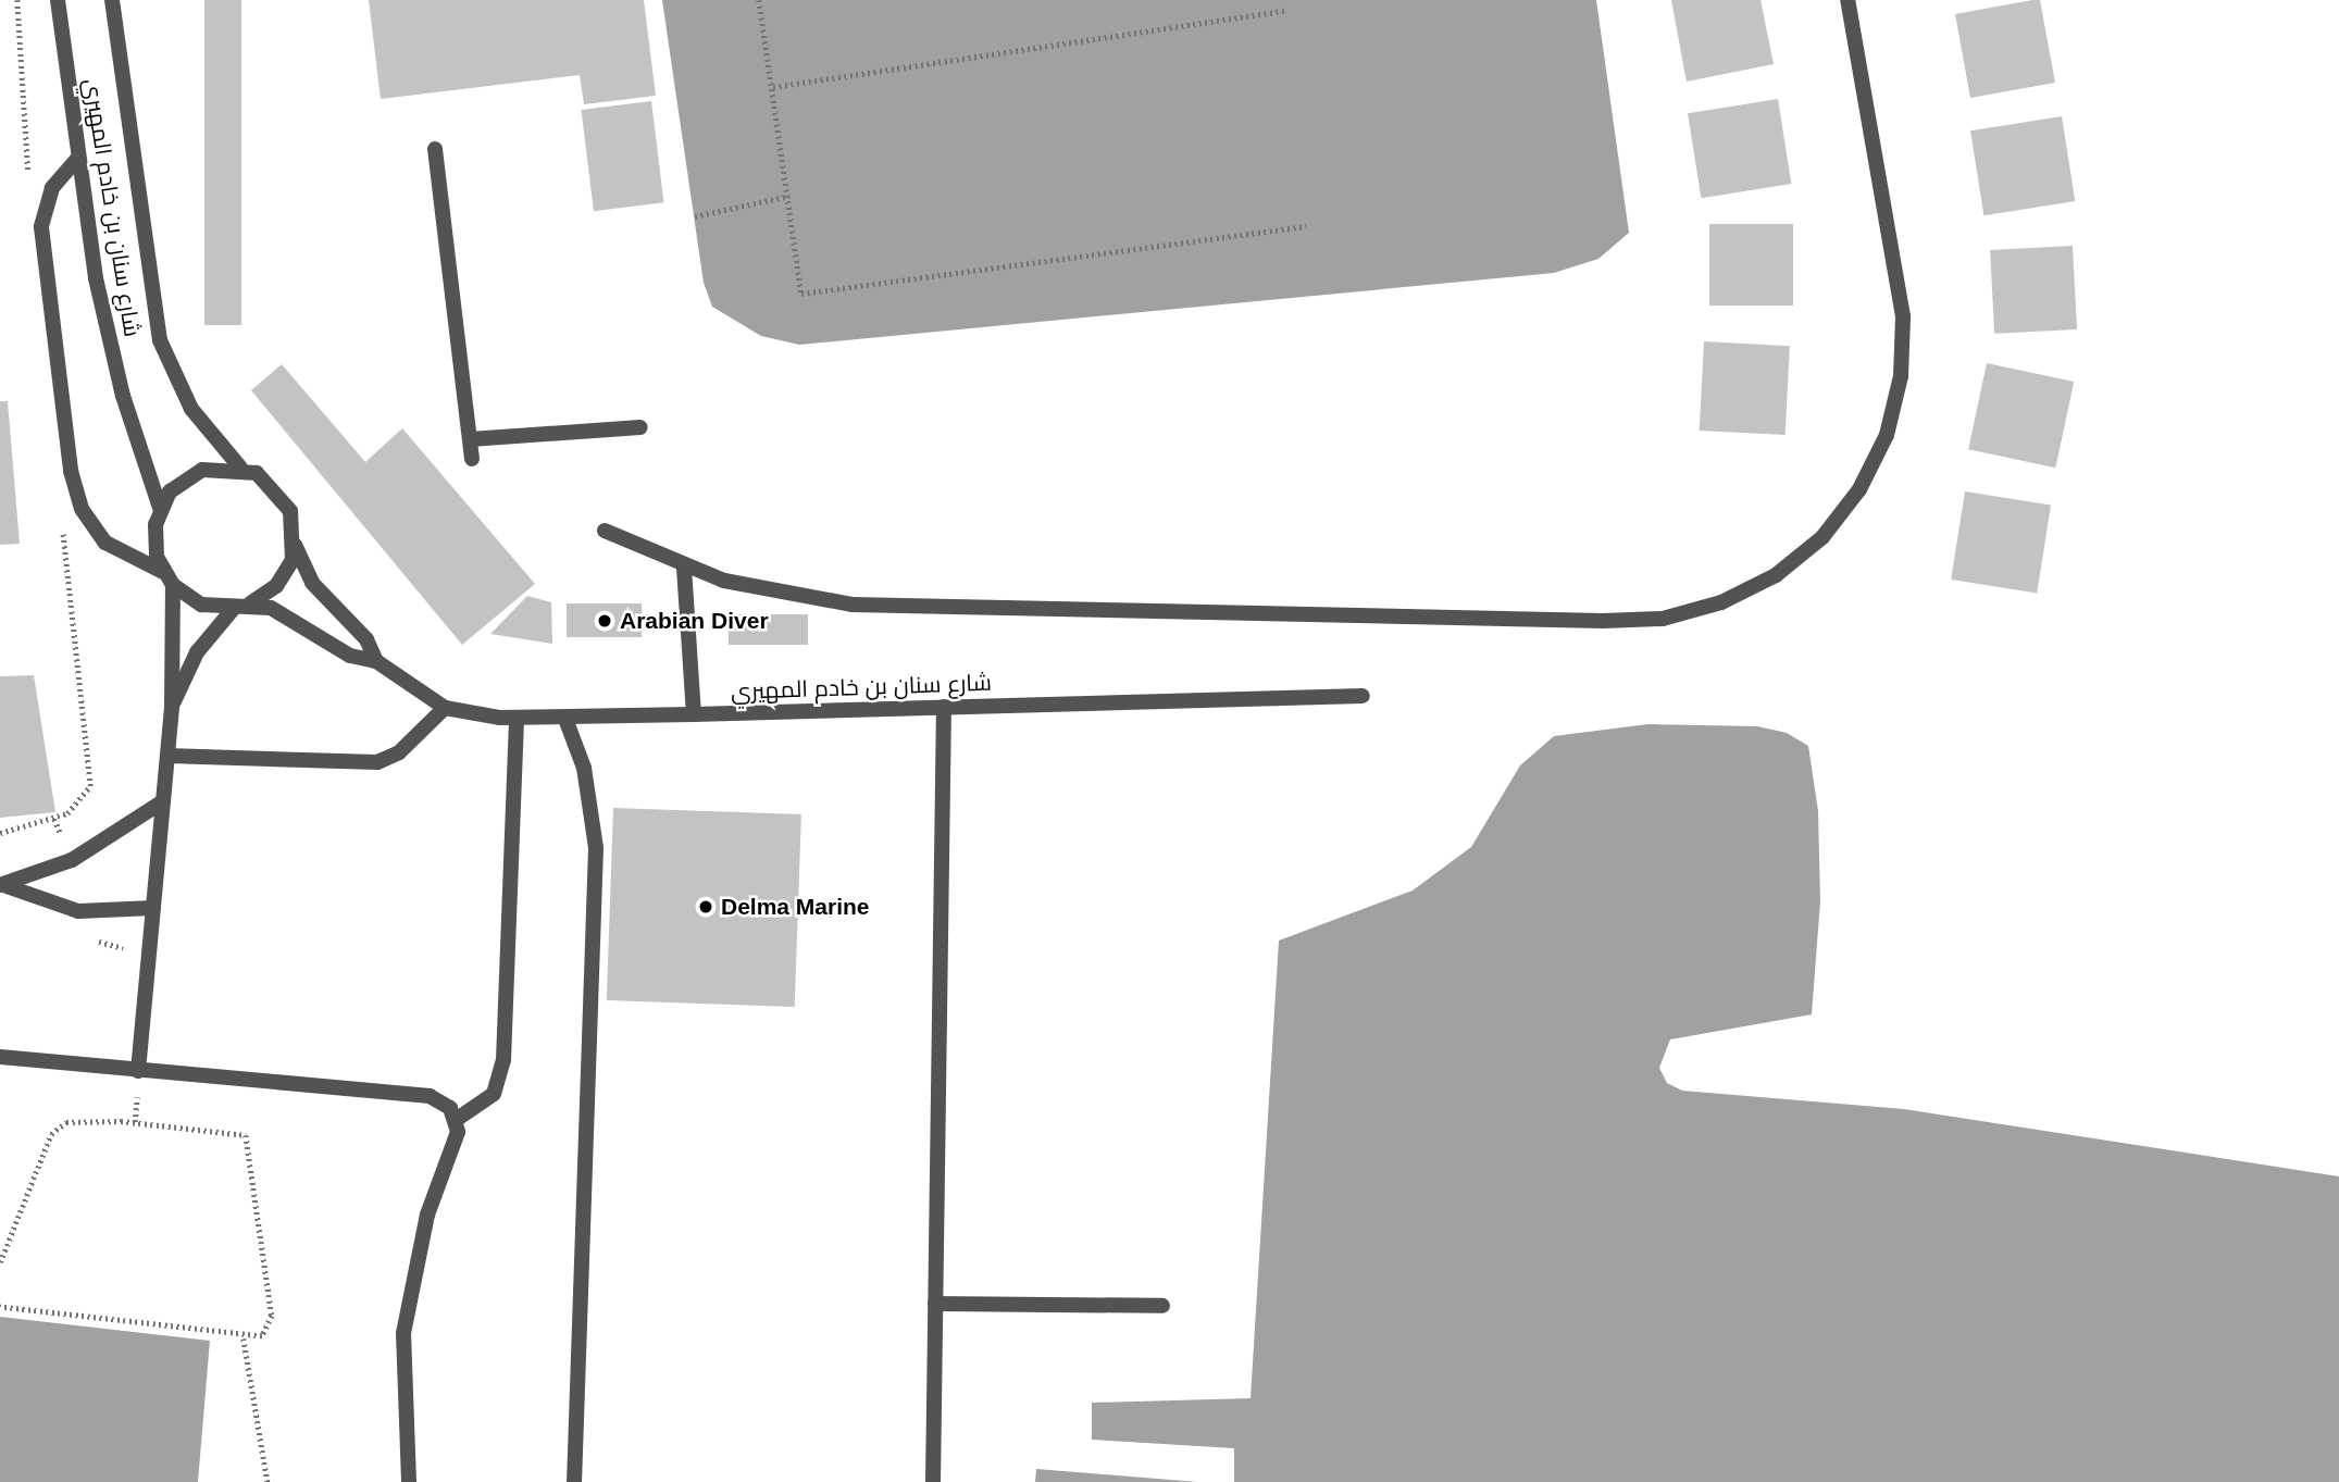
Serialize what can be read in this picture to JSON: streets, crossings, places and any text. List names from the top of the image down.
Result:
{
  "streets": {
    "street": ["شارع سنان بن خادم المهيري"]
  },
  "places": ["Arabian Diver", "Delma Marine"]
}
